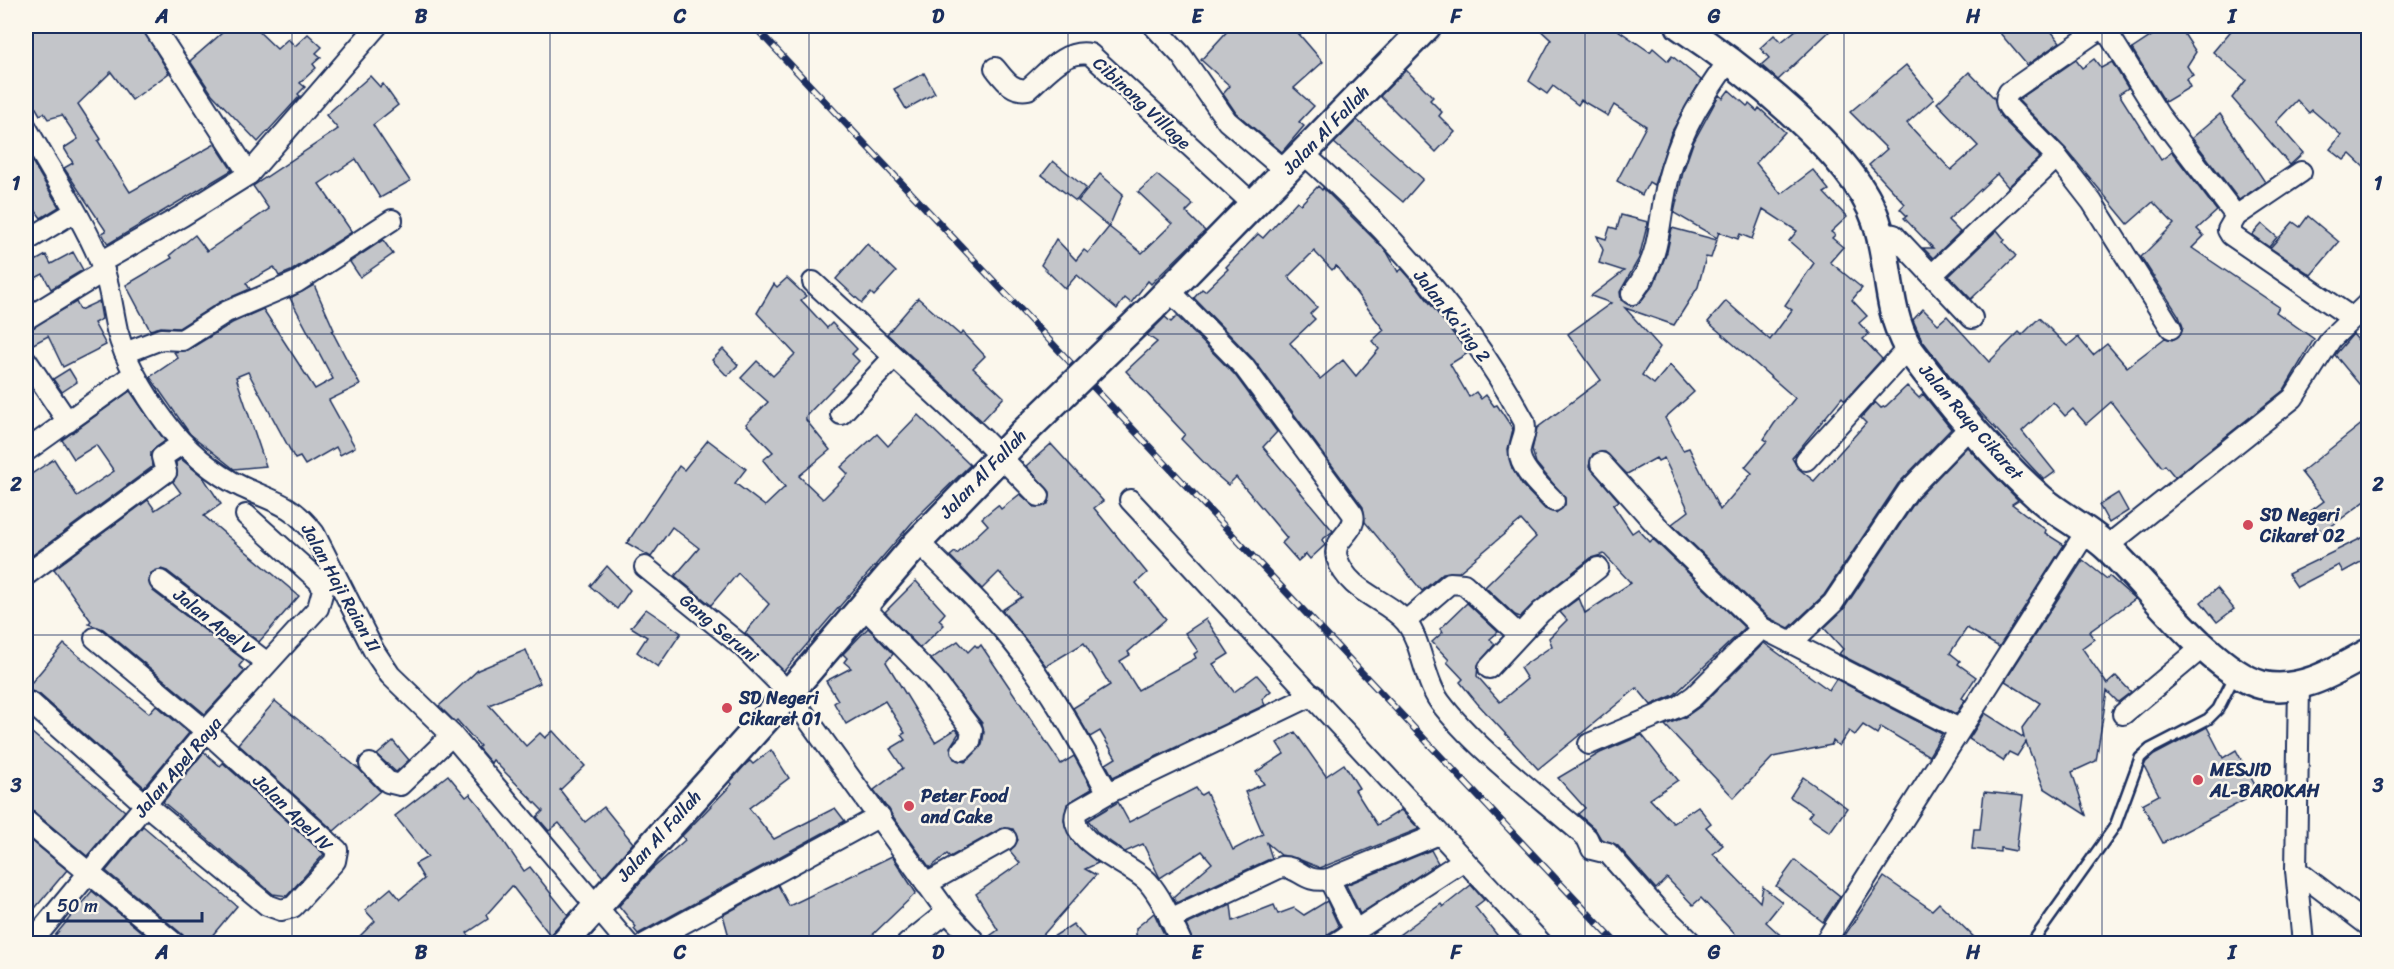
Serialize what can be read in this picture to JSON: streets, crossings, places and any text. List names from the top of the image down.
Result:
{
  "streets": {
    "street": [
      "Cibinong Village",
      "Jalan Al Fallah",
      "Jalan Ka'ing 2",
      "Jalan Raya Cikaret",
      "Jalan Haji Raian II",
      "Jalan Apel V",
      "Gang Seruni",
      "Jalan Apel Raya",
      "Jalan Apel IV"
    ]
  },
  "crossings": [
    ["Cibinong Village", "Jalan Al Fallah"],
    ["Jalan Al Fallah", "Jalan Ka'ing 2"],
    ["Jalan Al Fallah", "Jalan Haji Raian II"],
    ["Jalan Al Fallah", "Gang Seruni"],
    ["Jalan Apel V", "Jalan Apel Raya"],
    ["Jalan Apel Raya", "Jalan Apel IV"]
  ],
  "places": [
    "SD Negeri Cikaret 02",
    "SD Negeri Cikaret 01",
    "MESJID AL-BAROKAH",
    "Peter Food and Cake"
  ],
  "scale_bar": "50 m",
  "grid": {
    "columns": [
      "A",
      "B",
      "C",
      "D",
      "E",
      "F",
      "G",
      "H",
      "I"
    ],
    "rows": ["1", "2", "3"]
  }
}
